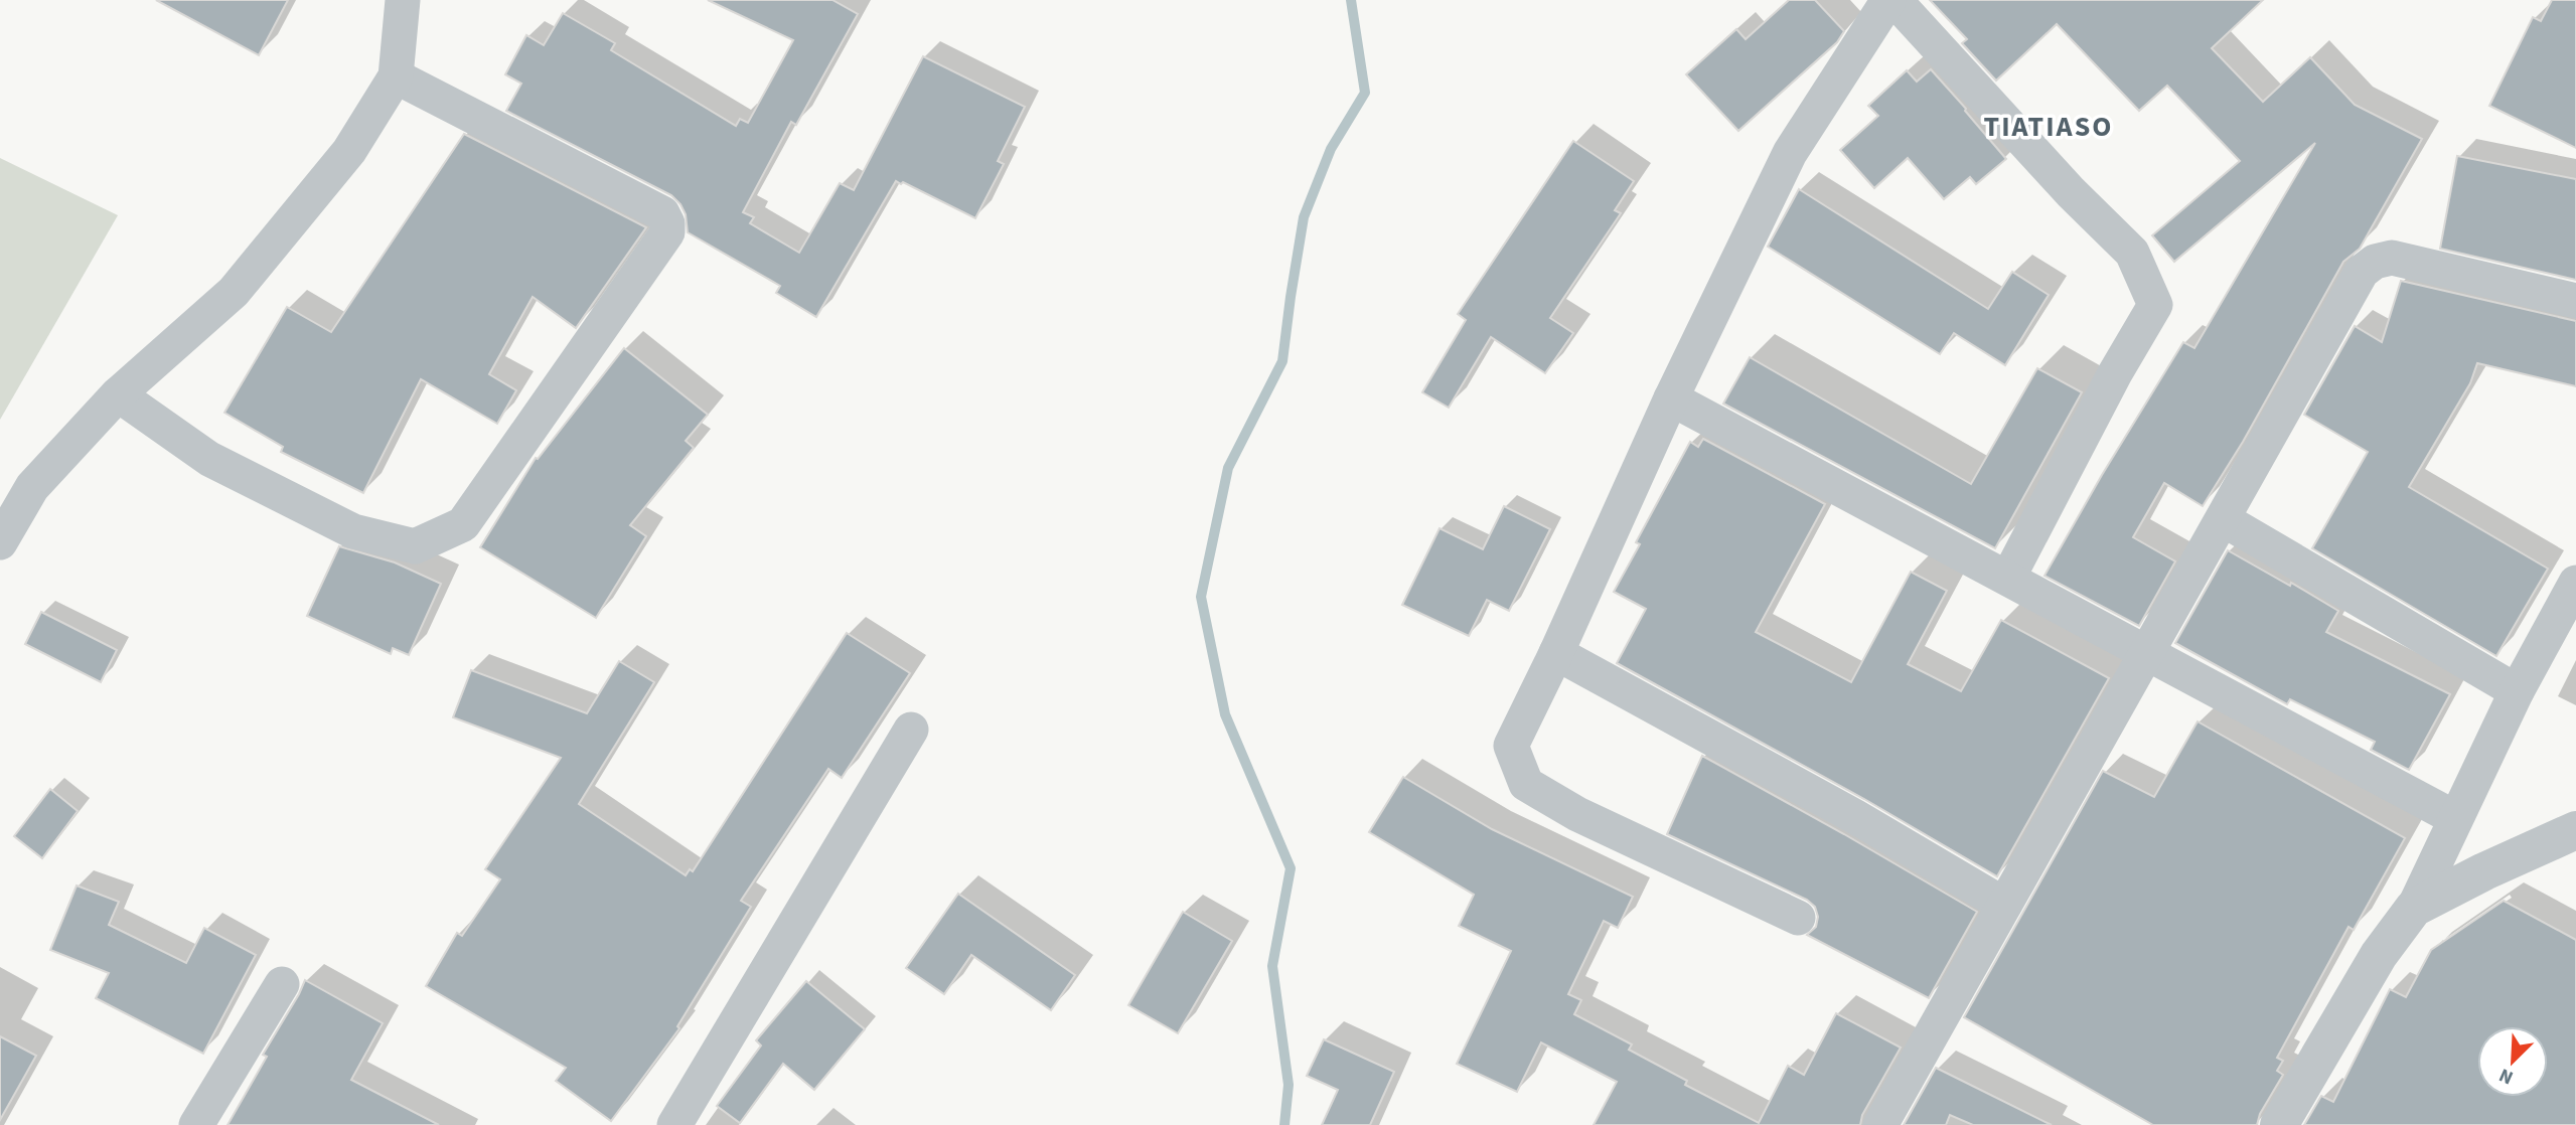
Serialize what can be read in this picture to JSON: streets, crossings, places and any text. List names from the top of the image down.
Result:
{
  "districts": ["TIATIASO"],
  "north": "bottom left"
}
